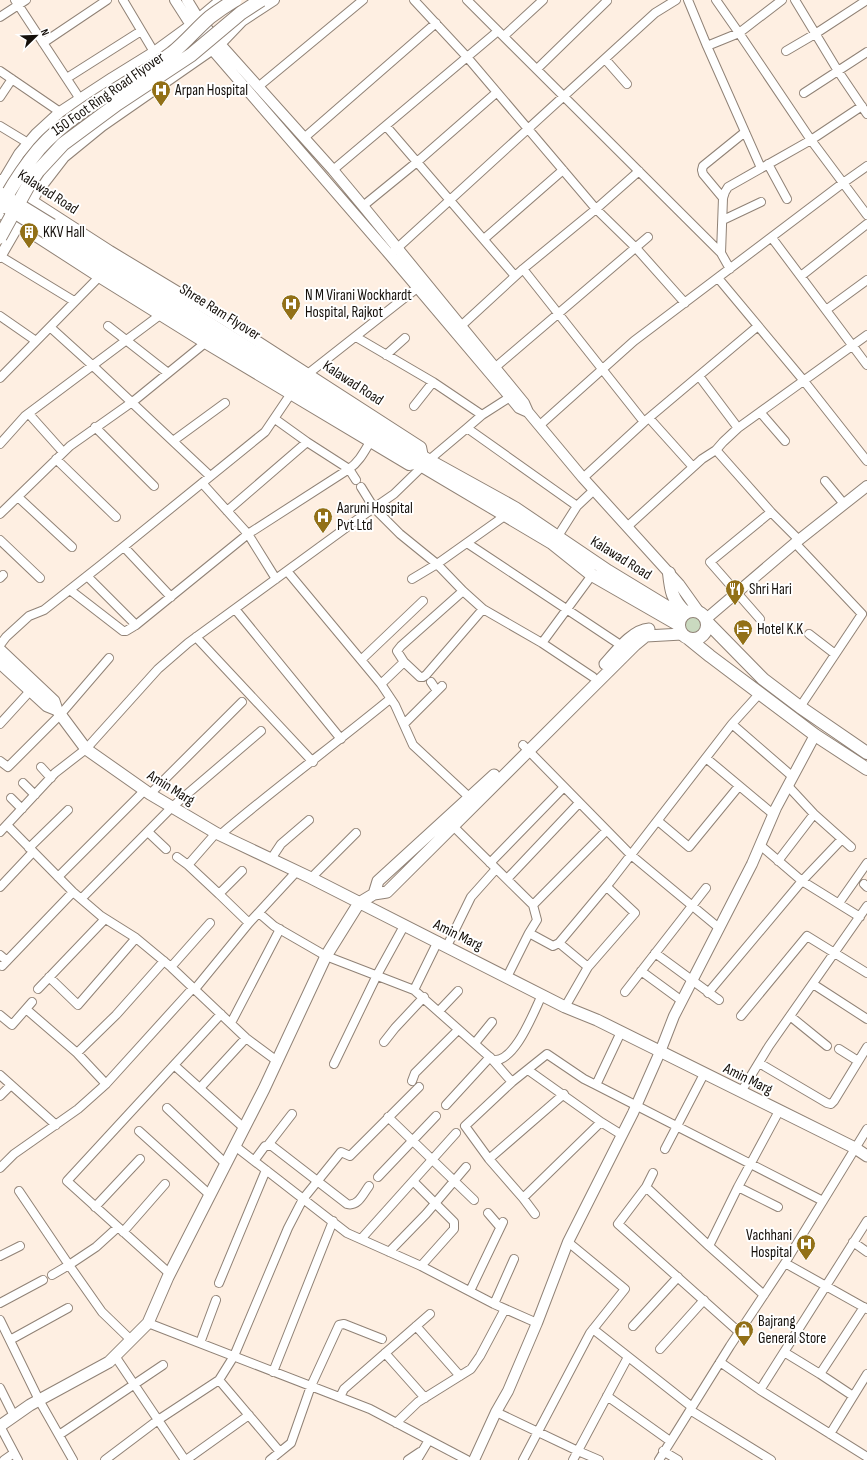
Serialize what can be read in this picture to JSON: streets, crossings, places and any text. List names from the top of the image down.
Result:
{
  "streets": {
    "highway": ["150 Foot Ring Road Flyover"],
    "main road": ["Kalawad Road", "Shree Ram Flyover", "Amin Marg"]
  },
  "crossings": [
    ["Kalawad Road", "Shree Ram Flyover"]
  ],
  "places": {
    "hospital": [
      "Arpan Hospital",
      "N M Virani Wockhardt Hospital, Rajkot",
      "Aaruni Hospital Pvt Ltd",
      "Vachhani Hospital"
    ],
    "building": ["KKV Hall"],
    "restaurant": ["Shri Hari"],
    "hotel": ["Hotel K.K"],
    "shop": ["Bajrang General Store"]
  },
  "north": "top right"
}
